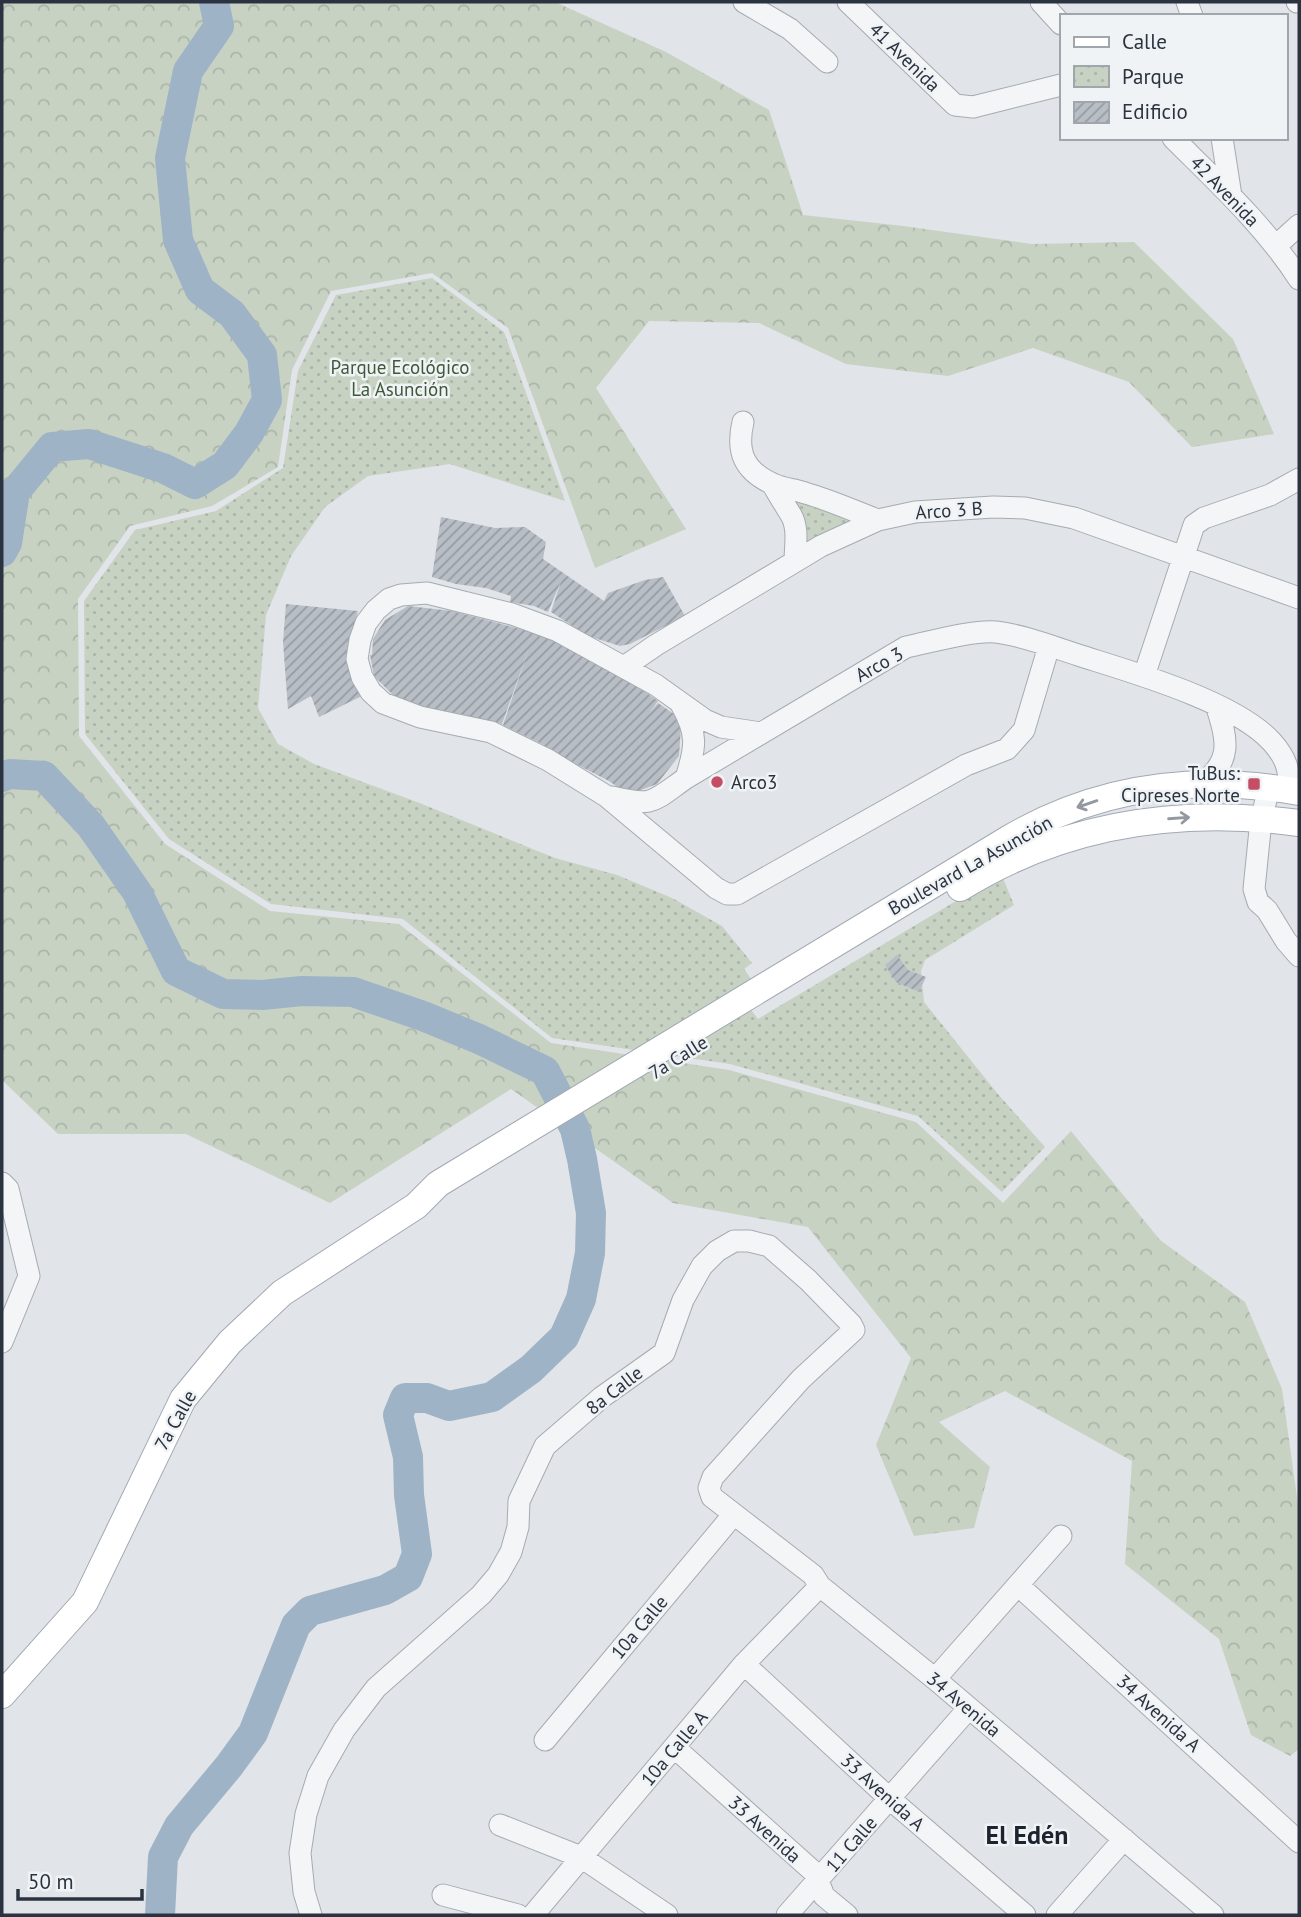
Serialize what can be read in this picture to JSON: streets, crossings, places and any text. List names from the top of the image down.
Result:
{
  "streets": {
    "main road": ["Boulevard La Asunción", "7a Calle"],
    "street": [
      "41 Avenida",
      "42 Avenida",
      "Arco 3 B",
      "Arco 3",
      "8a Calle",
      "10a Calle",
      "34 Avenida",
      "34 Avenida A",
      "10a Calle A",
      "33 Avenida A",
      "33 Avenida",
      "11 Calle"
    ]
  },
  "crossings": [
    ["Arco 3", "Boulevard La Asunción"],
    ["Boulevard La Asunción", "7a Calle"],
    ["8a Calle", "34 Avenida"],
    ["10a Calle", "34 Avenida"],
    ["34 Avenida", "10a Calle A"],
    ["34 Avenida", "11 Calle"],
    ["10a Calle A", "33 Avenida A"],
    ["10a Calle A", "33 Avenida"],
    ["33 Avenida A", "11 Calle"],
    ["33 Avenida", "11 Calle"]
  ],
  "districts": ["El Edén"],
  "parks": ["Parque Ecológico La Asunción"],
  "places": {
    "other": ["Arco3"],
    "transit": ["TuBus: Cipreses Norte"]
  },
  "legend": ["Calle", "Parque", "Edificio"],
  "scale_bar": "50 m"
}
